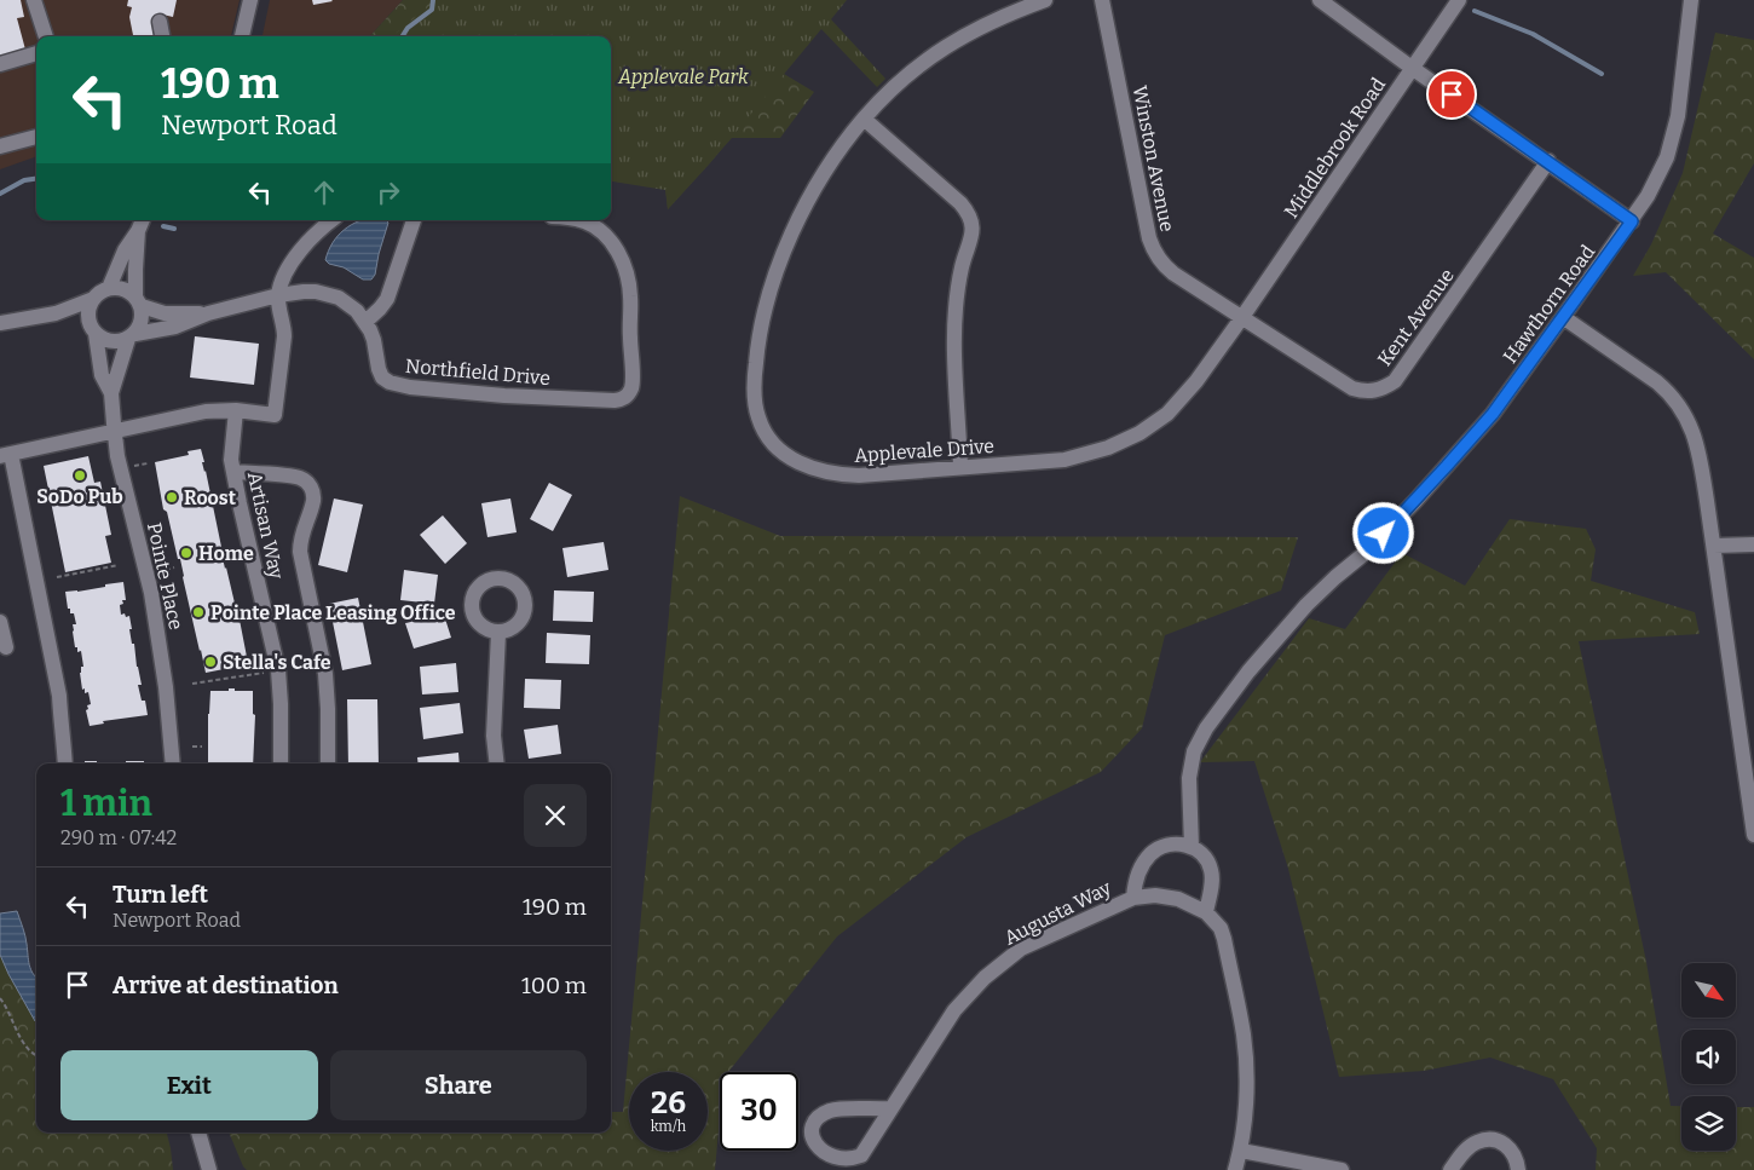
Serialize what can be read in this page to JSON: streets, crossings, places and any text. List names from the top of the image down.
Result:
{
  "streets": {
    "street": [
      "Middlebrook Road",
      "Winston Avenue",
      "Hawthorn Road",
      "Kent Avenue",
      "Northfield Drive",
      "Applevale Drive",
      "Artisan Way",
      "Pointe Place",
      "Augusta Way"
    ]
  },
  "crossings": [
    ["Middlebrook Road", "Winston Avenue"],
    ["Middlebrook Road", "Kent Avenue"],
    ["Middlebrook Road", "Applevale Drive"],
    ["Winston Avenue", "Kent Avenue"],
    ["Winston Avenue", "Applevale Drive"],
    ["Hawthorn Road", "Augusta Way"],
    ["Kent Avenue", "Applevale Drive"],
    ["Northfield Drive", "Pointe Place"]
  ],
  "parks": ["Applevale Park"],
  "places": [
    "SoDo Pub",
    "Roost",
    "Home",
    "Pointe Place Leasing Office",
    "Stella's Cafe"
  ],
  "north": "bottom right",
  "page": {
    "turn": ["190 m", "Newport Road"],
    "heading": ["1 min", "290 m · 07:42"],
    "list": [
      {
        "name": "Turn left",
        "note": "Newport Road",
        "value": "190 m"
      },
      {
        "name": "Arrive at destination",
        "value": "100 m"
      }
    ],
    "buttons": ["Exit", "Share"],
    "speed": "26 km/h",
    "limit": "30"
  }
}
